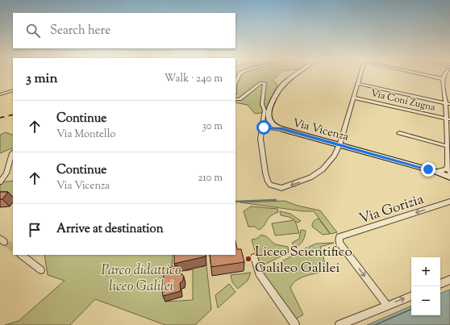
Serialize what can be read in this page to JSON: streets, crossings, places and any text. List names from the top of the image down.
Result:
{
  "streets": {
    "main road": ["Via Vicenza"],
    "street": ["Via Coni Zugna", "Via Gorizia"]
  },
  "parks": ["Parco didattico liceo Galilei"],
  "places": ["Liceo Scientifico Galileo Galilei"],
  "page": {
    "search": "Search here",
    "heading": ["3 min", "Walk · 240 m"],
    "list": [
      ["Continue", "Via Montello", "30 m"],
      ["Continue", "Via Vicenza", "210 m"],
      "Arrive at destination"
    ],
    "map_buttons": ["+", "−"]
  }
}
